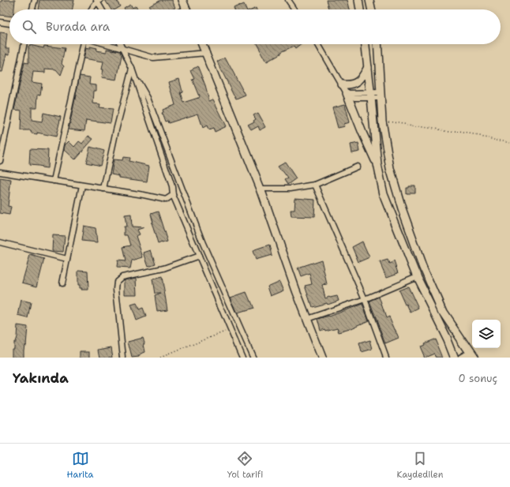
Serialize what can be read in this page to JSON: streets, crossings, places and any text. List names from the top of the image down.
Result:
{
  "page": {
    "search": "Burada ara",
    "heading": ["Yakında", "0 sonuç"],
    "nav": ["Harita", "Yol tarifi", "Kaydedilen"]
  }
}
